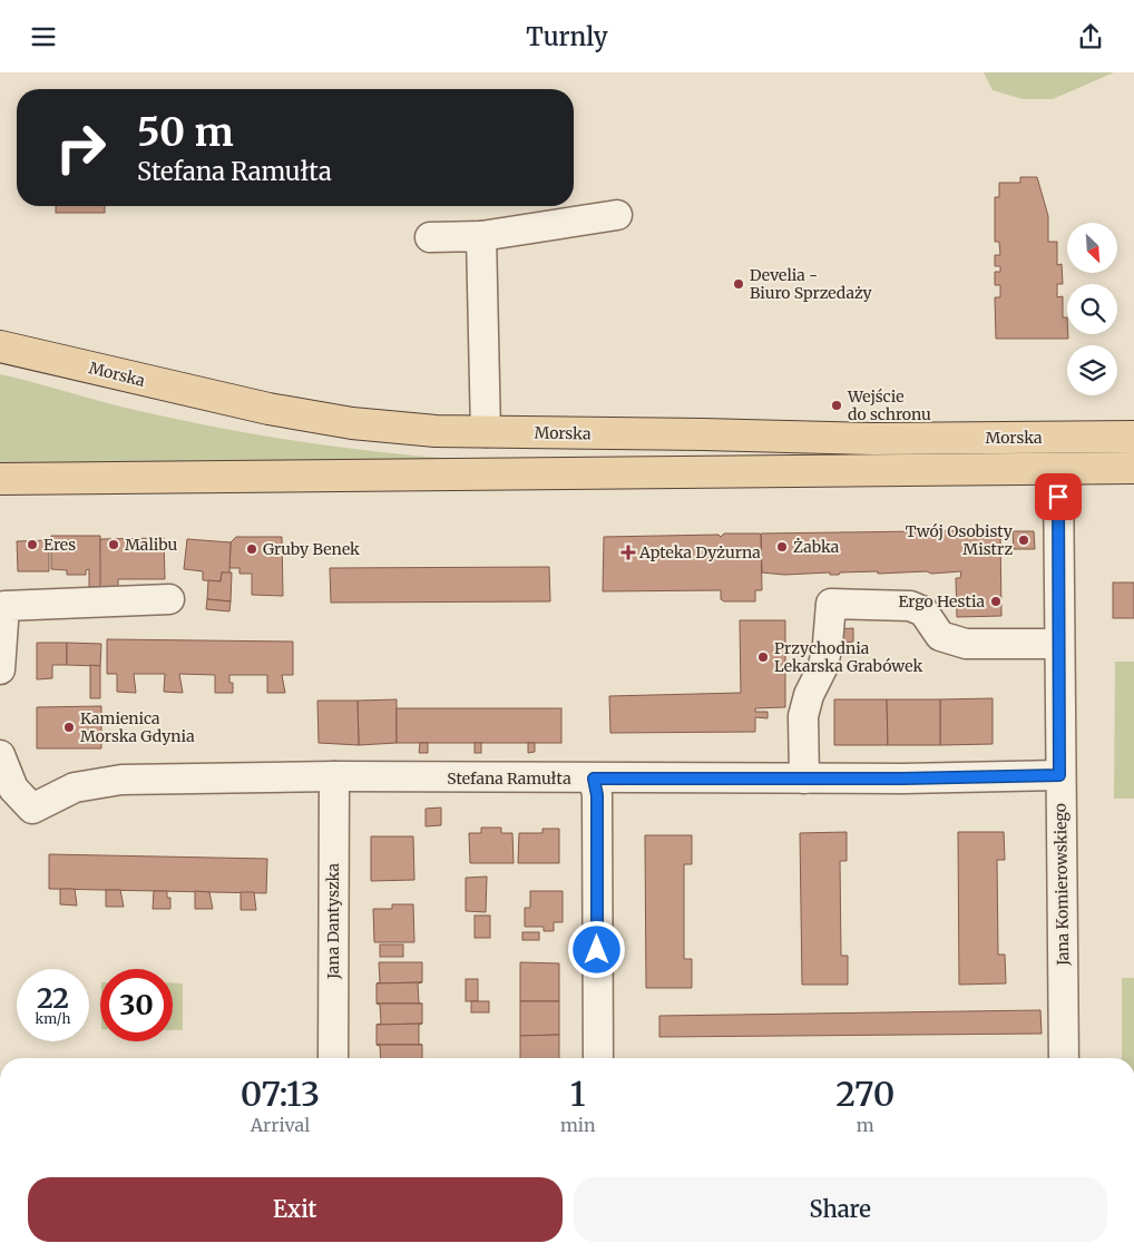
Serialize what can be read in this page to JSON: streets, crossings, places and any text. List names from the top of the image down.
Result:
{
  "streets": {
    "main road": ["Morska"],
    "street": ["Stefana Ramułta", "Jana Komierowskiego", "Jana Dantyszka"]
  },
  "crossings": [
    ["Morska", "Jana Komierowskiego"],
    ["Stefana Ramułta", "Jana Komierowskiego"],
    ["Stefana Ramułta", "Jana Dantyszka"]
  ],
  "places": {
    "other": [
      "Develia - Biuro Sprzedaży",
      "Wejście do schronu",
      "Twój Osobisty Mistrz",
      "Eres",
      "Malibu",
      "Żabka",
      "Gruby Benek",
      "Ergo Hestia",
      "Przychodnia Lekarska Grabówek",
      "Kamienica Morska Gdynia"
    ],
    "health": ["Apteka Dyżurna"]
  },
  "north": "bottom right",
  "page": {
    "header": "Turnly",
    "turn": ["50 m", "Stefana Ramułta"],
    "speed": "22 km/h",
    "limit": "30",
    "eta": [
      "07:13",
      "Arrival",
      "1",
      "min",
      "270",
      "m"
    ],
    "buttons": ["Exit", "Share"]
  }
}
